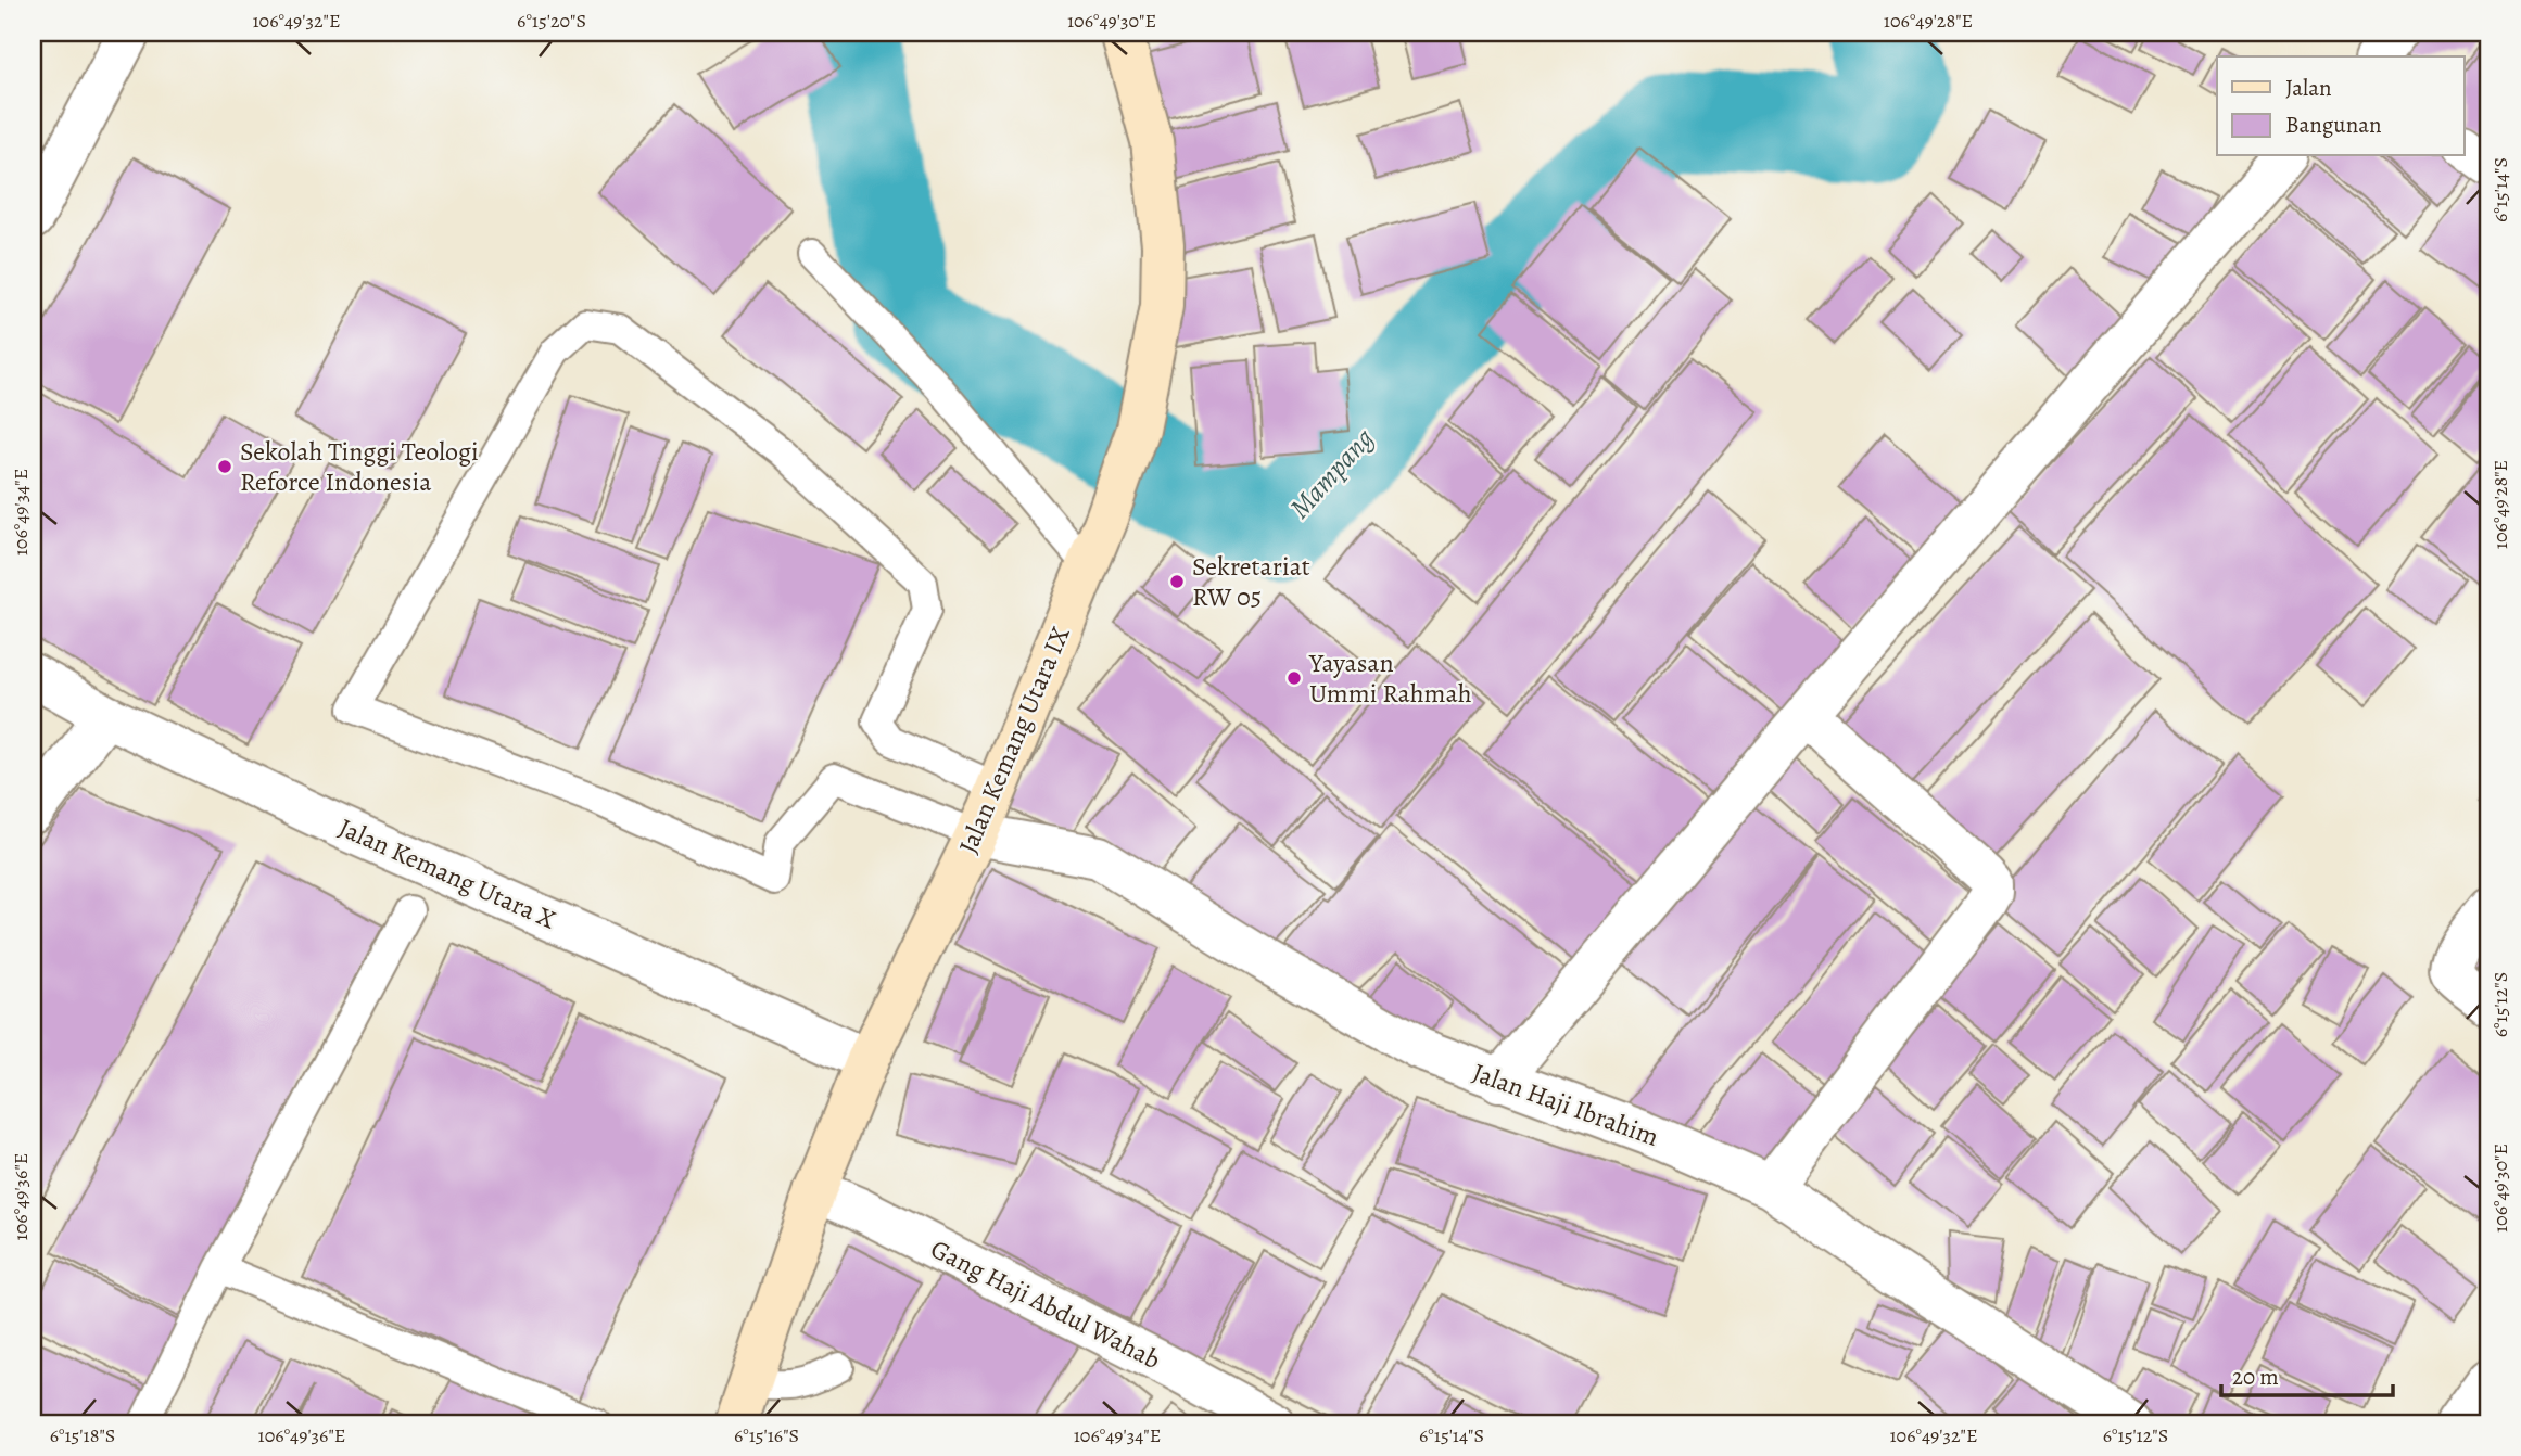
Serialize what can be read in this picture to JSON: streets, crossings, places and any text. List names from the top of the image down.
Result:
{
  "streets": {
    "street": [
      "Jalan Kemang Utara IX",
      "Jalan Kemang Utara X",
      "Jalan Haji Ibrahim",
      "Gang Haji Abdul Wahab"
    ]
  },
  "crossings": [
    ["Jalan Kemang Utara IX", "Jalan Kemang Utara X"],
    ["Jalan Kemang Utara IX", "Jalan Haji Ibrahim"],
    ["Jalan Kemang Utara IX", "Gang Haji Abdul Wahab"]
  ],
  "water": ["Mampang"],
  "places": ["Sekolah Tinggi Teologi Reforce Indonesia", "Sekretariat RW 05", "Yayasan Ummi Rahmah"],
  "legend": ["Jalan", "Bangunan"],
  "scale_bar": "20 m",
  "coordinates": [
    "106°49'32\"E",
    "6°15'20\"S",
    "106°49'30\"E",
    "106°49'28\"E",
    "6°15'14\"S",
    "106°49'34\"E",
    "6°15'12\"S",
    "106°49'36\"E",
    "6°15'18\"S",
    "6°15'16\"S"
  ]
}
